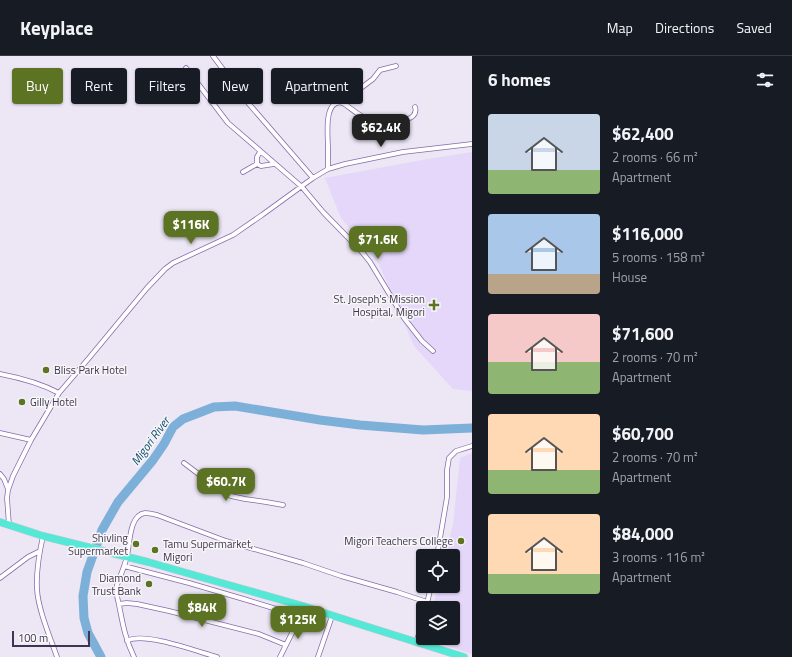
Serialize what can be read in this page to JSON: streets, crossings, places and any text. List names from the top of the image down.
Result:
{
  "water": ["Migori River"],
  "places": {
    "health": ["St. Joseph's Mission Hospital, Migori"],
    "other": [
      "Bliss Park Hotel",
      "Gilly Hotel",
      "Migori Teachers College",
      "Shivling Supermarket",
      "Tamu Supermarket, Migori",
      "Diamond Trust Bank"
    ]
  },
  "scale_bar": "100 m",
  "page": {
    "header": "Keyplace",
    "nav": ["Map", "Directions", "Saved"],
    "heading": "6 homes",
    "chip": [
      "Buy",
      "Rent",
      "Filters",
      "New",
      "Apartment"
    ],
    "list": [
      {
        "name": "$62,400",
        "note": "2 rooms · 66 m² · Apartment"
      },
      {
        "name": "$116,000",
        "note": "5 rooms · 158 m² · House"
      },
      {
        "name": "$71,600",
        "note": "2 rooms · 70 m² · Apartment"
      },
      {
        "name": "$60,700",
        "note": "2 rooms · 70 m² · Apartment"
      },
      {
        "name": "$84,000",
        "note": "3 rooms · 116 m² · Apartment"
      }
    ],
    "price": [
      "$62.4K",
      "$116K",
      "$71.6K",
      "$60.7K",
      "$84K",
      "$125K"
    ],
    "scale": "100 m"
  }
}
